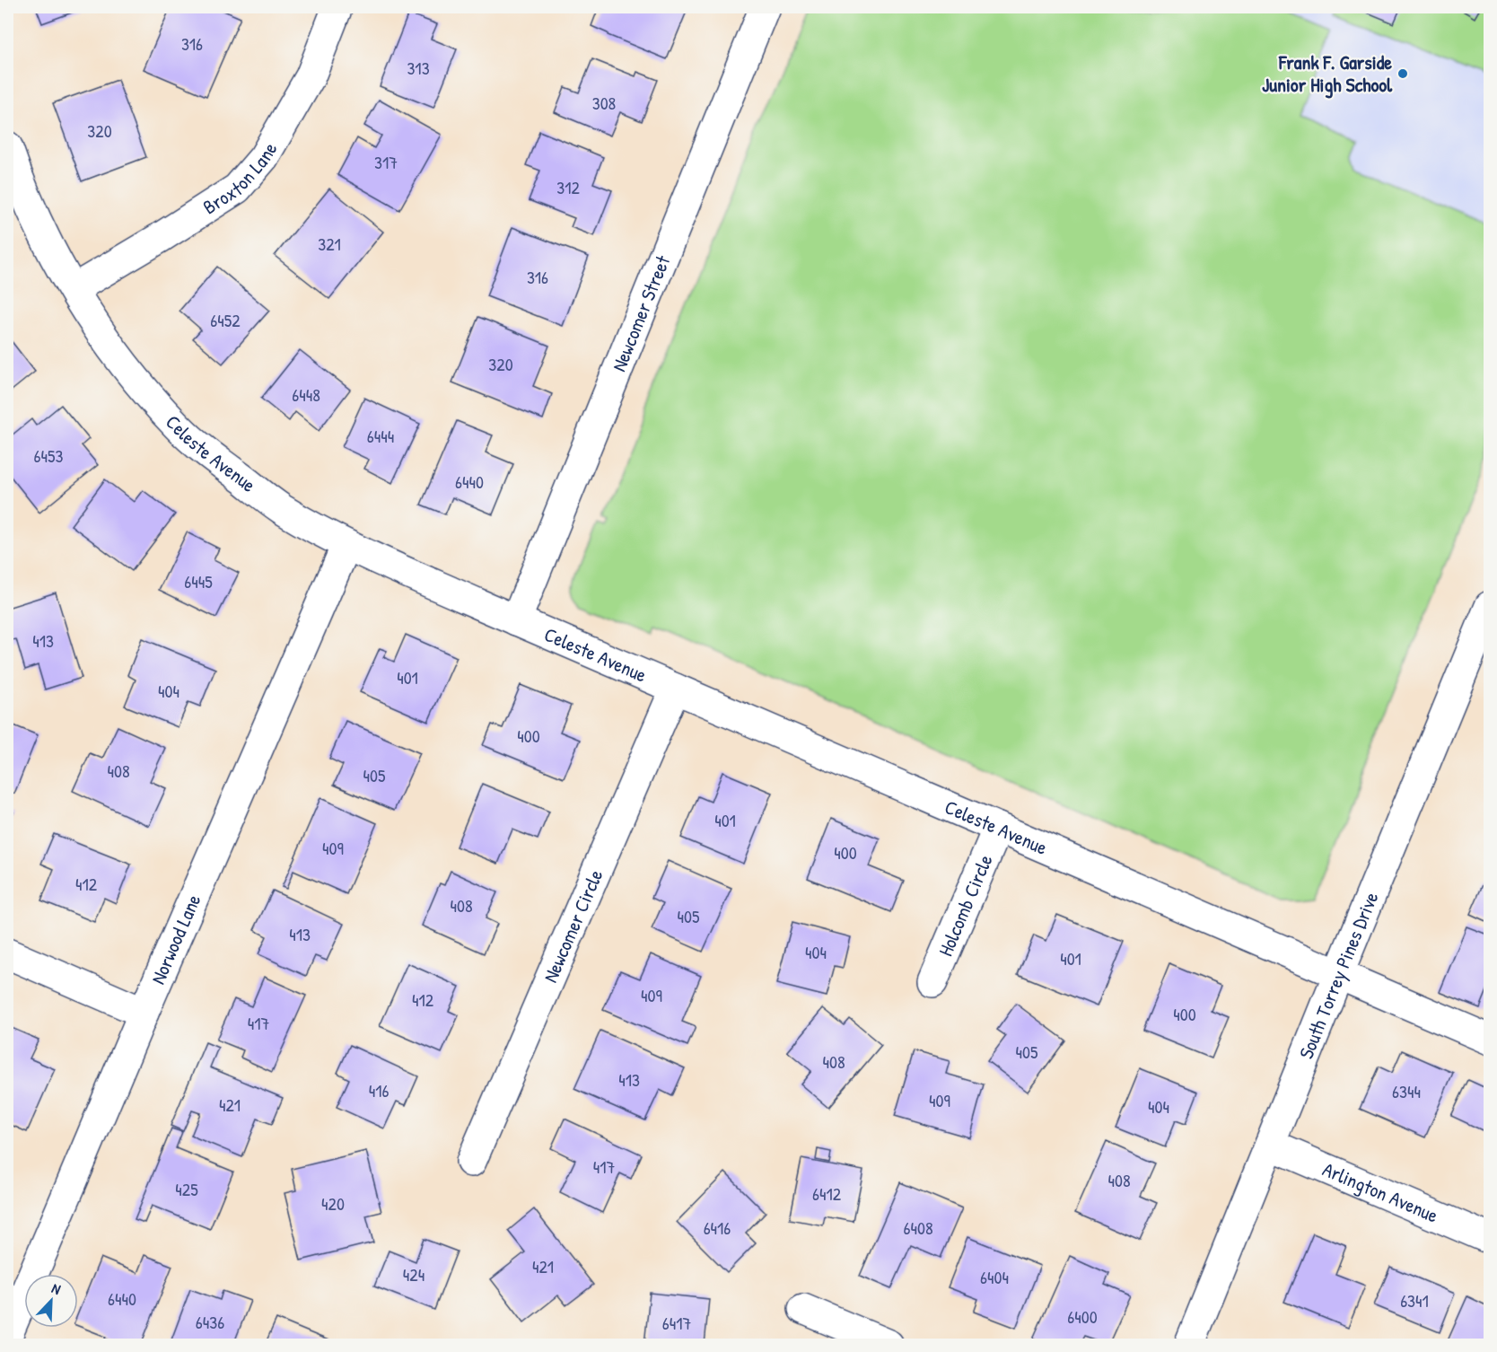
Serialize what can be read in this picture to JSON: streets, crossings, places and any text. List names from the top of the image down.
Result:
{
  "streets": {
    "street": [
      "Broxton Lane",
      "Newcomer Street",
      "Celeste Avenue",
      "Holcomb Circle",
      "Newcomer Circle",
      "Norwood Lane",
      "South Torrey Pines Drive",
      "Arlington Avenue"
    ]
  },
  "crossings": [
    ["Broxton Lane", "Celeste Avenue"],
    ["Newcomer Street", "Celeste Avenue"],
    ["Celeste Avenue", "Holcomb Circle"],
    ["Celeste Avenue", "Newcomer Circle"],
    ["Celeste Avenue", "Norwood Lane"],
    ["Celeste Avenue", "South Torrey Pines Drive"],
    ["South Torrey Pines Drive", "Arlington Avenue"]
  ],
  "places": ["Frank F. Garside Junior High School"],
  "house_numbers": [
    "316",
    "313",
    "308",
    "320",
    "317",
    "312",
    "321",
    "316",
    "6452",
    "320",
    "6448",
    "6444",
    "6453",
    "6440",
    "6445",
    "413",
    "401",
    "404",
    "400",
    "408",
    "405",
    "401",
    "409",
    "400",
    "412",
    "408",
    "405",
    "413",
    "404",
    "401",
    "409",
    "412",
    "400",
    "417",
    "405",
    "408",
    "413",
    "416",
    "6344",
    "409",
    "421",
    "404",
    "417",
    "408",
    "425",
    "6412",
    "420",
    "6416",
    "6408",
    "421",
    "424",
    "6404",
    "6440",
    "6341",
    "6400",
    "6436",
    "6417"
  ],
  "north": "top right"
}
